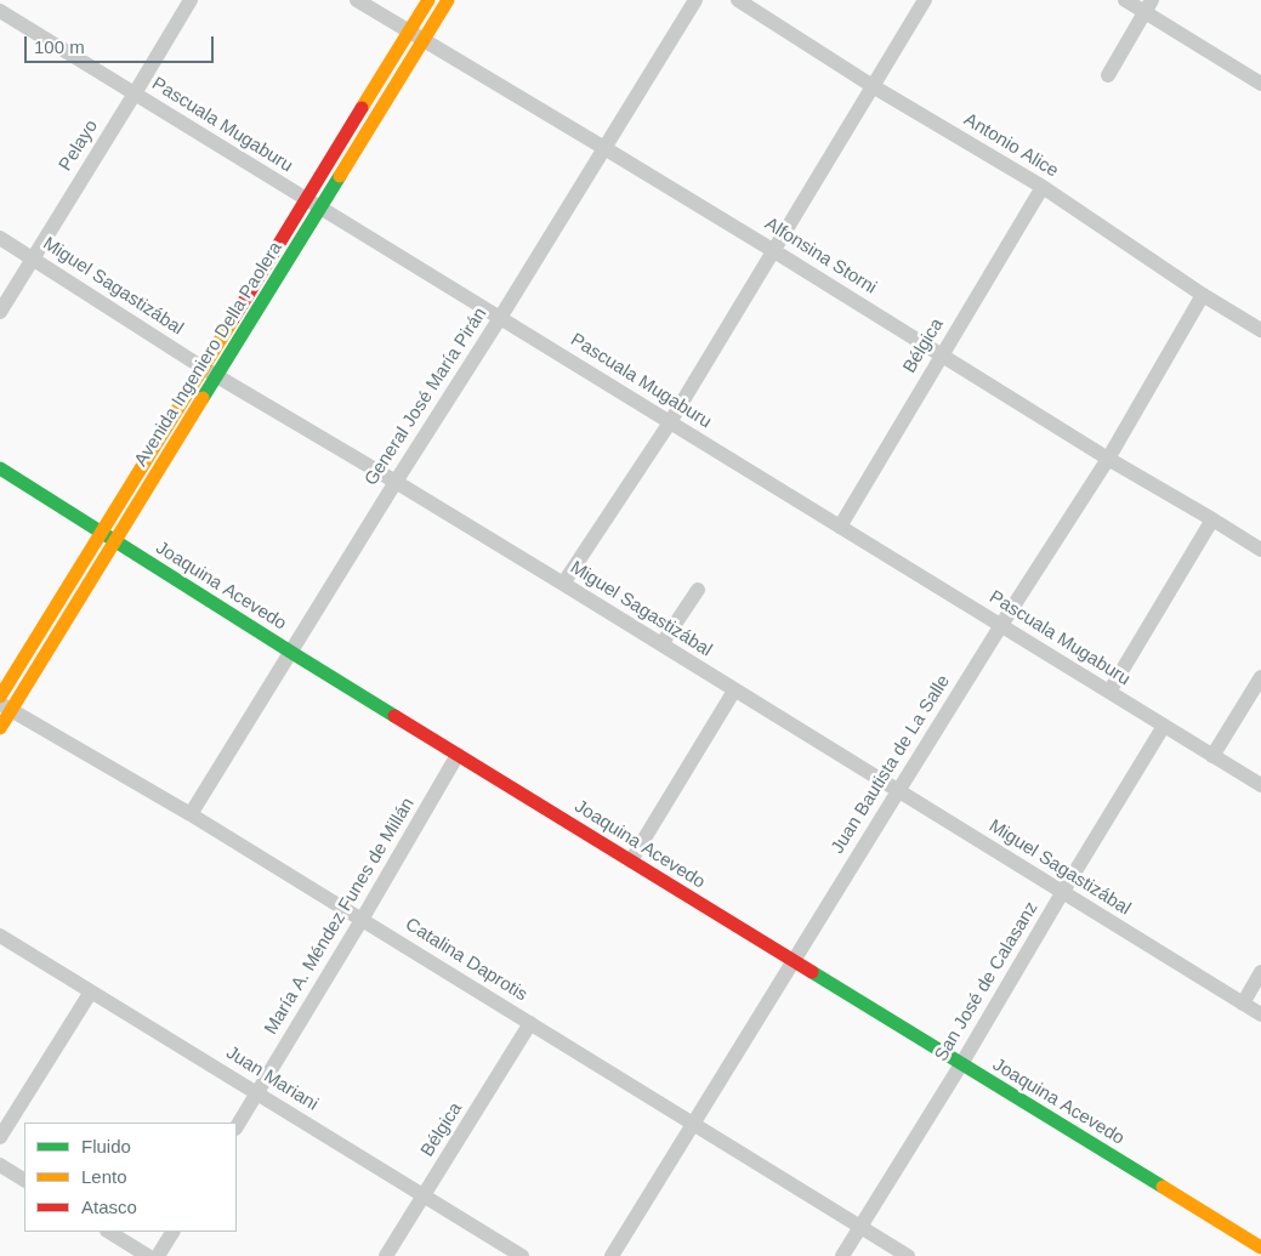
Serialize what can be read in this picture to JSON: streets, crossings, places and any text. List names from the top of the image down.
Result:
{
  "streets": {
    "main road": ["Avenida Ingeniero Della Paolera", "Joaquina Acevedo"],
    "street": [
      "Pascuala Mugaburu",
      "Pelayo",
      "Antonio Alice",
      "Alfonsina Storni",
      "Miguel Sagastizábal",
      "Bélgica",
      "General José María Pirán",
      "Juan Bautista de La Salle",
      "María A. Méndez Funes de Millán",
      "Catalina Daprotis",
      "San José de Calasanz",
      "Juan Mariani"
    ]
  },
  "crossings": [
    ["Pascuala Mugaburu", "Pelayo"],
    ["Pascuala Mugaburu", "Bélgica"],
    ["Pascuala Mugaburu", "Avenida Ingeniero Della Paolera"],
    ["Pascuala Mugaburu", "General José María Pirán"],
    ["Pascuala Mugaburu", "Juan Bautista de La Salle"],
    ["Pascuala Mugaburu", "San José de Calasanz"],
    ["Pelayo", "Miguel Sagastizábal"],
    ["Antonio Alice", "Bélgica"],
    ["Antonio Alice", "Juan Bautista de La Salle"],
    ["Alfonsina Storni", "Bélgica"],
    ["Alfonsina Storni", "Avenida Ingeniero Della Paolera"],
    ["Alfonsina Storni", "General José María Pirán"],
    ["Alfonsina Storni", "Juan Bautista de La Salle"],
    ["Miguel Sagastizábal", "Avenida Ingeniero Della Paolera"],
    ["Miguel Sagastizábal", "General José María Pirán"],
    ["Miguel Sagastizábal", "Juan Bautista de La Salle"],
    ["Miguel Sagastizábal", "San José de Calasanz"],
    ["Bélgica", "Catalina Daprotis"],
    ["Bélgica", "Juan Mariani"],
    ["Avenida Ingeniero Della Paolera", "Joaquina Acevedo"],
    ["Avenida Ingeniero Della Paolera", "Catalina Daprotis"],
    ["General José María Pirán", "Joaquina Acevedo"],
    ["General José María Pirán", "Catalina Daprotis"],
    ["Joaquina Acevedo", "Juan Bautista de La Salle"],
    ["Joaquina Acevedo", "María A. Méndez Funes de Millán"],
    ["Joaquina Acevedo", "San José de Calasanz"],
    ["Juan Bautista de La Salle", "Catalina Daprotis"],
    ["María A. Méndez Funes de Millán", "Catalina Daprotis"],
    ["María A. Méndez Funes de Millán", "Juan Mariani"],
    ["Catalina Daprotis", "San José de Calasanz"]
  ],
  "legend": ["Fluido", "Lento", "Atasco"],
  "scale_bar": "100 m"
}
